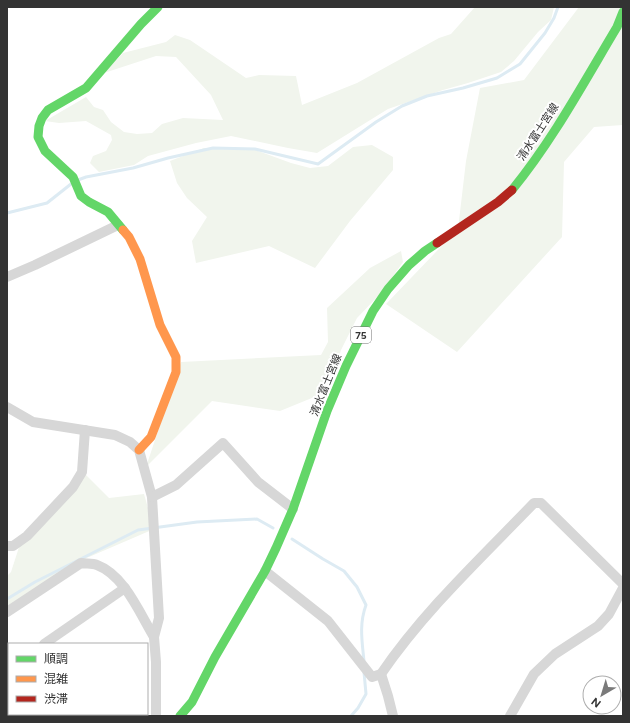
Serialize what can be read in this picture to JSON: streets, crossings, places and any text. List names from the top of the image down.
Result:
{
  "streets": {
    "main road": ["清水富士宮線", "75"]
  },
  "legend": ["順調", "混雑", "渋滞"],
  "north": "bottom left"
}
